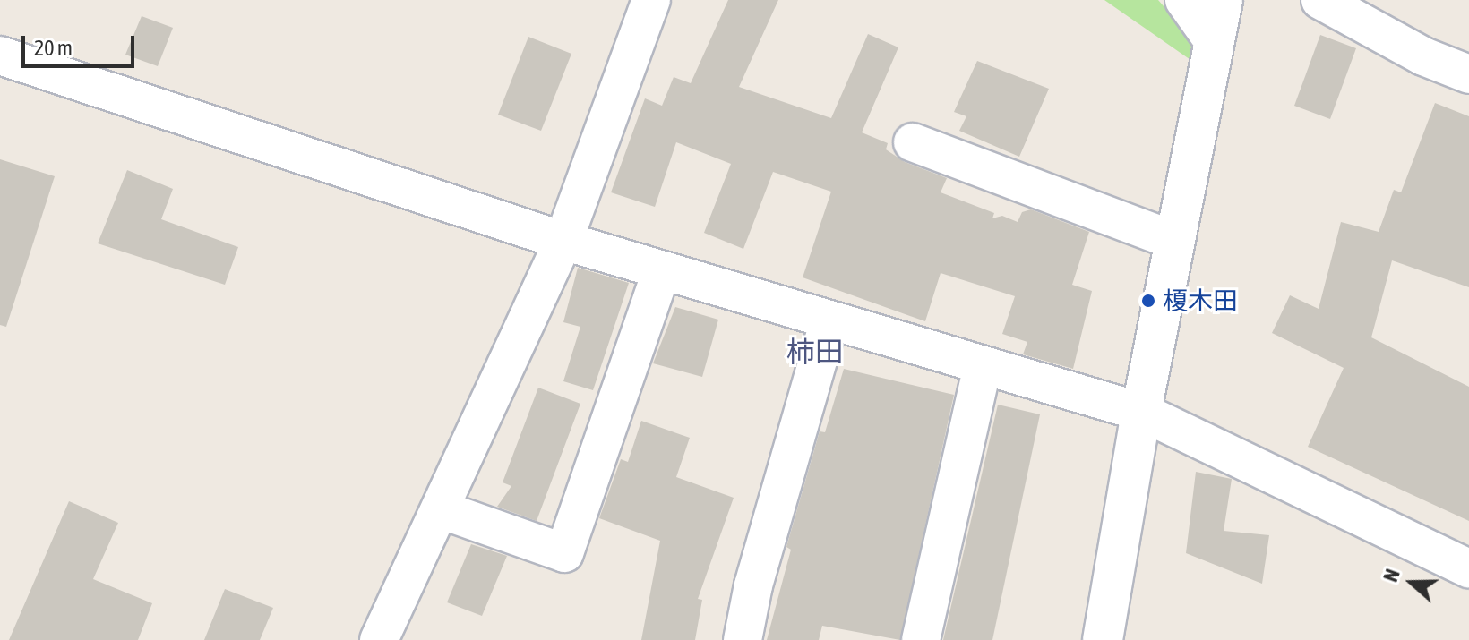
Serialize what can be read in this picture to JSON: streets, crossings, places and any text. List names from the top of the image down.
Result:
{
  "districts": ["柿田"],
  "places": ["榎木田"],
  "scale_bar": "20 m",
  "north": "left"
}
